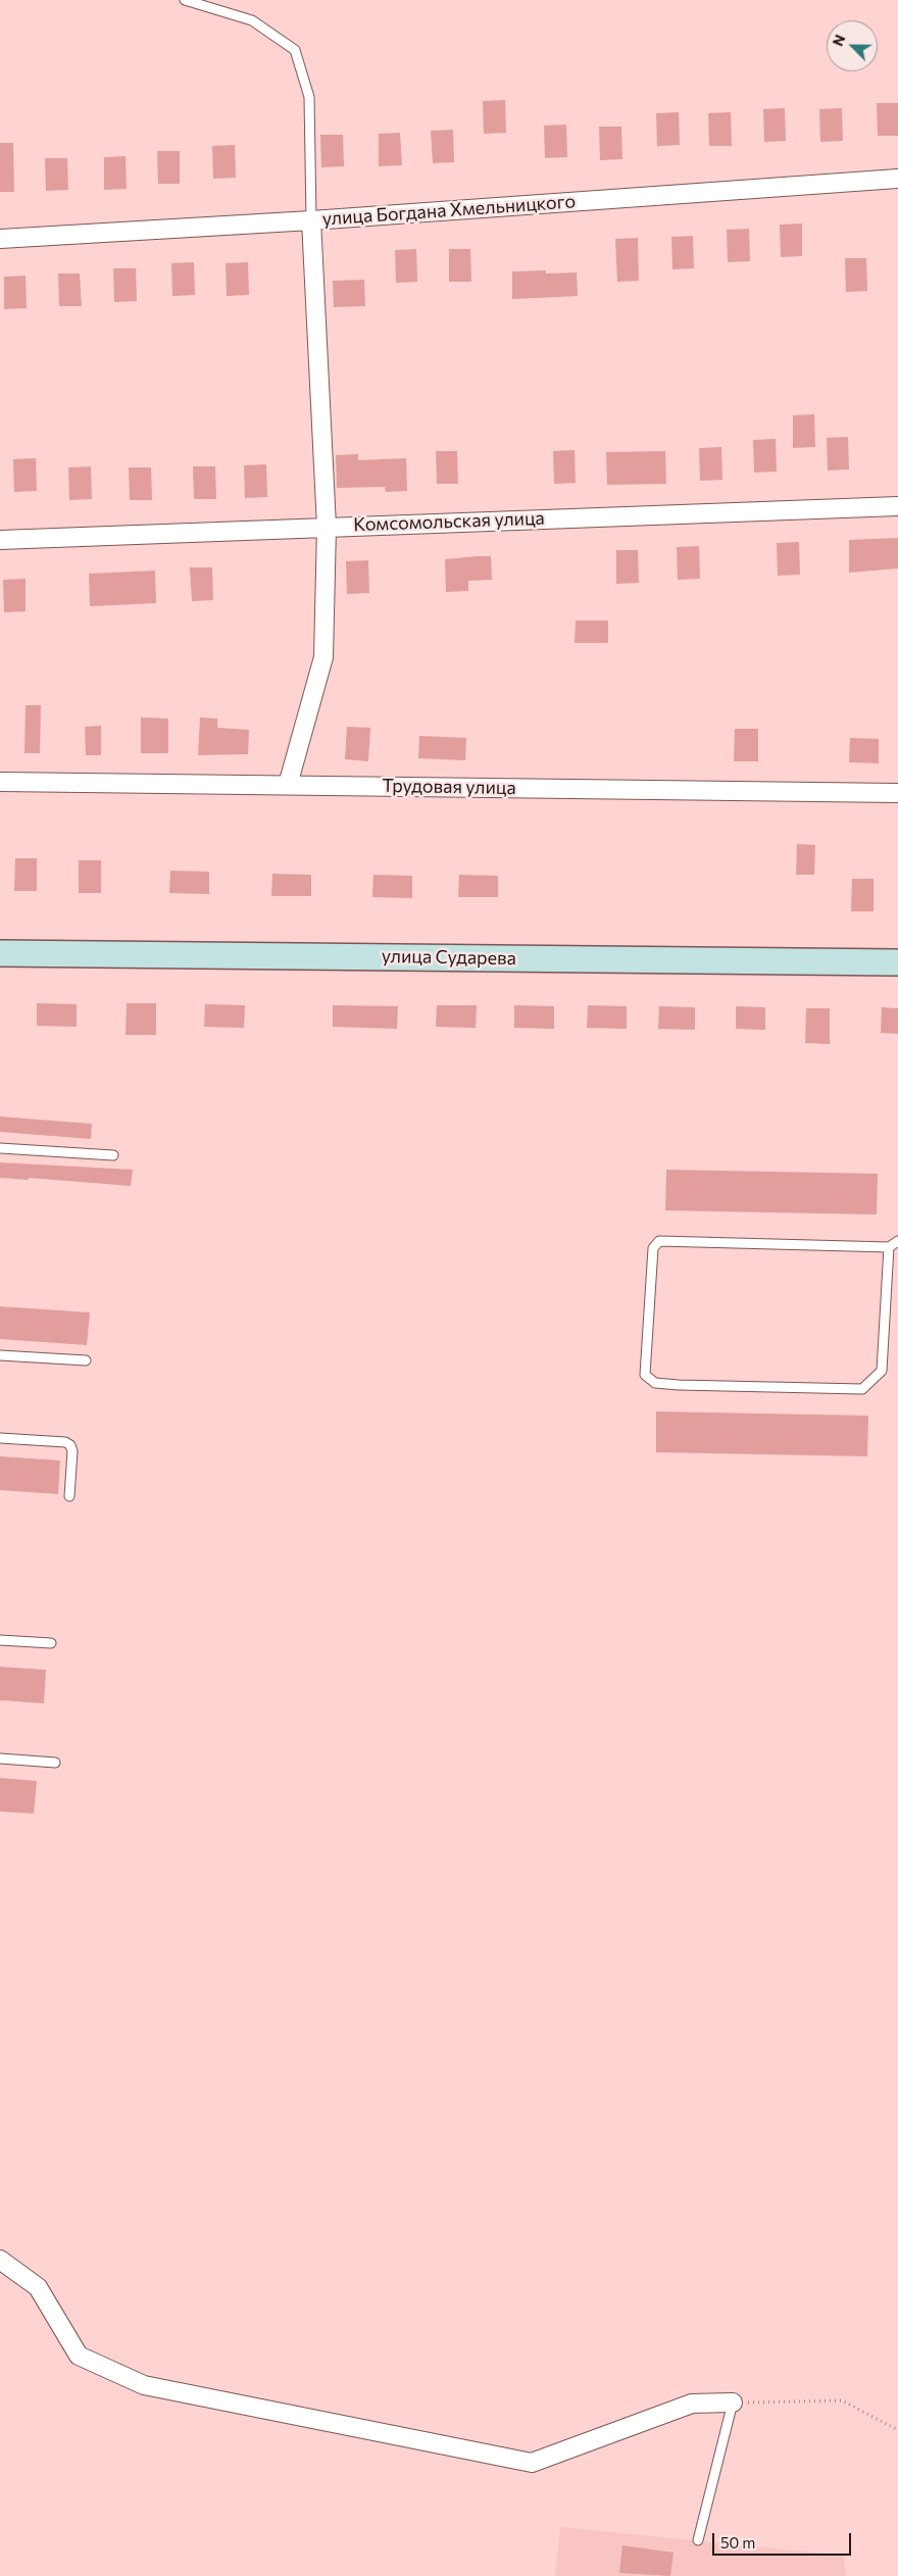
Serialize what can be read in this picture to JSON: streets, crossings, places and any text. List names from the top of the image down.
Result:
{
  "streets": {
    "street": [
      "улица Богдана Хмельницкого",
      "Комсомольская улица",
      "Трудовая улица",
      "улица Сударева"
    ]
  },
  "scale_bar": "50 m",
  "north": "top left"
}
